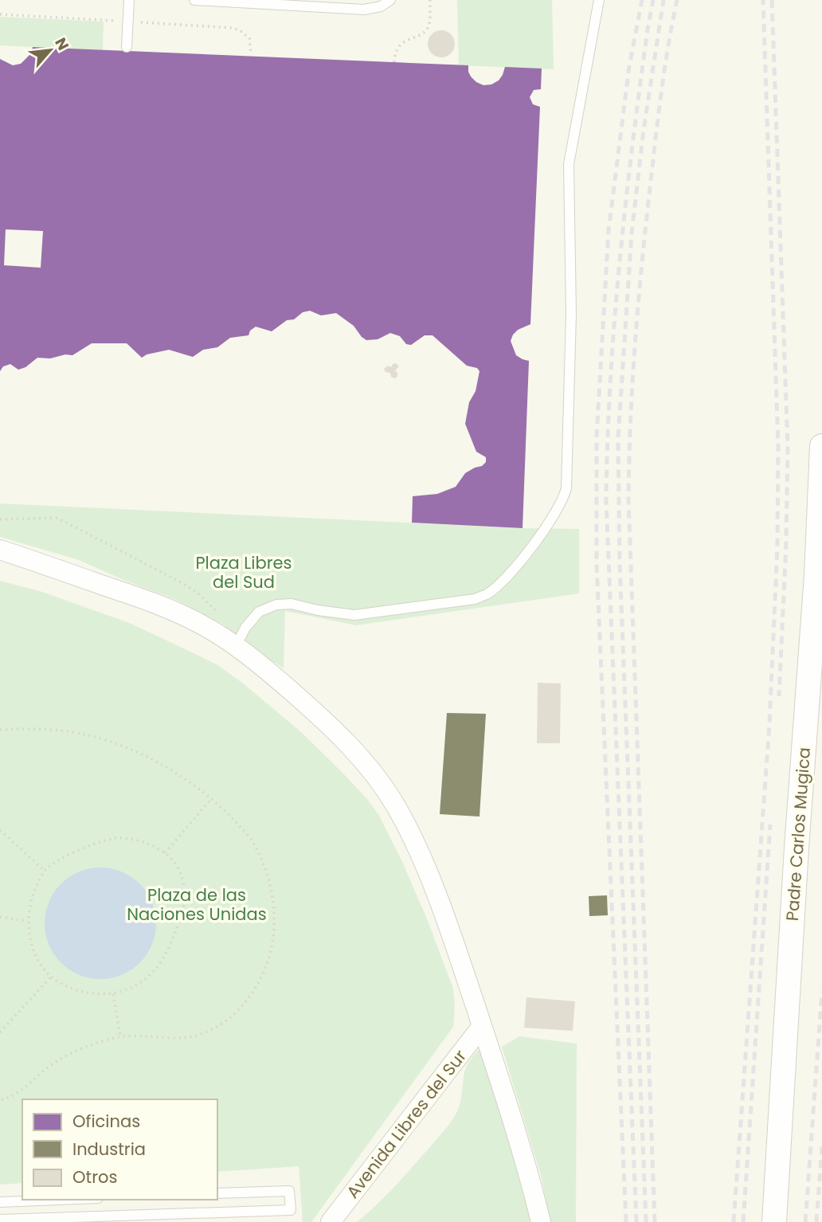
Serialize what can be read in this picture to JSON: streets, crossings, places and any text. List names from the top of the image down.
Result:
{
  "streets": {
    "street": ["Padre Carlos Mugica", "Avenida Libres del Sur"]
  },
  "parks": ["Plaza Libres del Sud", "Plaza de las Naciones Unidas"],
  "legend": ["Oficinas", "Industria", "Otros"],
  "north": "top right"
}
